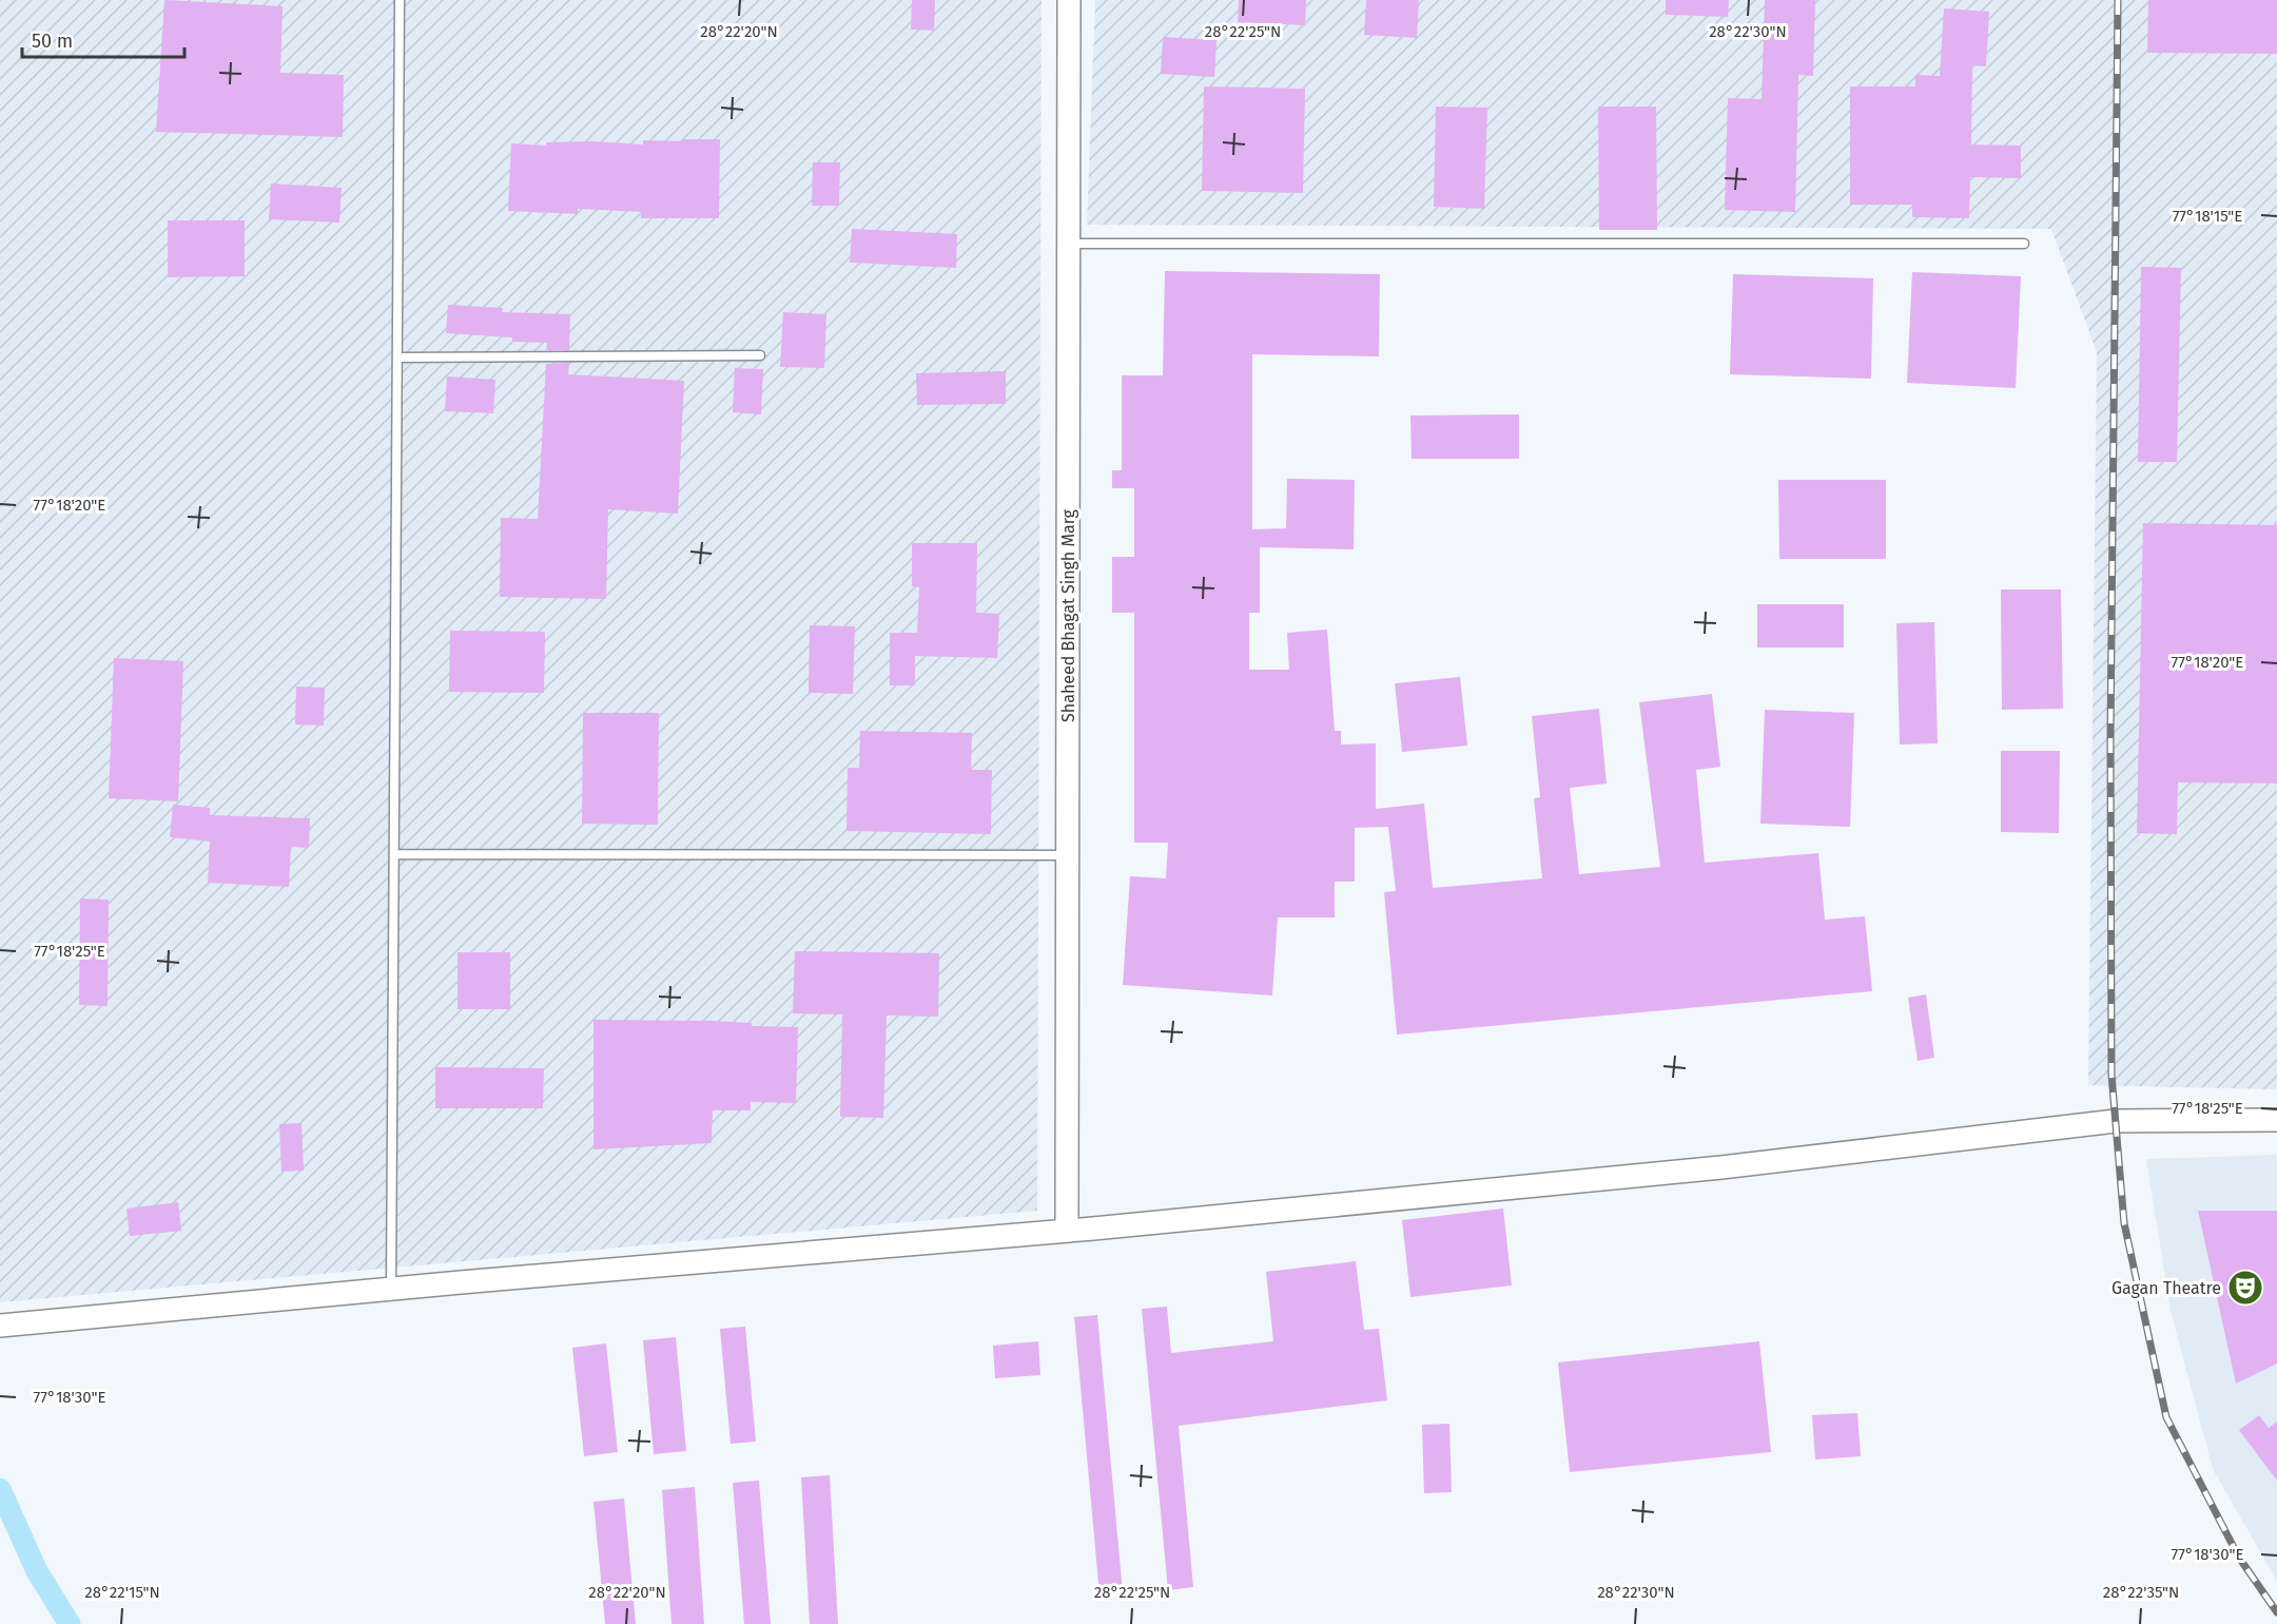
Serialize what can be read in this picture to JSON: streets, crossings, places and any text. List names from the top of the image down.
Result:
{
  "streets": {
    "street": ["Shaheed Bhagat Singh Marg"]
  },
  "places": {
    "theatre": ["Gagan Theatre"]
  },
  "scale_bar": "50 m",
  "coordinates": [
    "28°22'20\"N",
    "28°22'25\"N",
    "28°22'30\"N",
    "77°18'15\"E",
    "77°18'20\"E",
    "77°18'25\"E",
    "77°18'30\"E",
    "28°22'15\"N",
    "28°22'35\"N"
  ]
}
